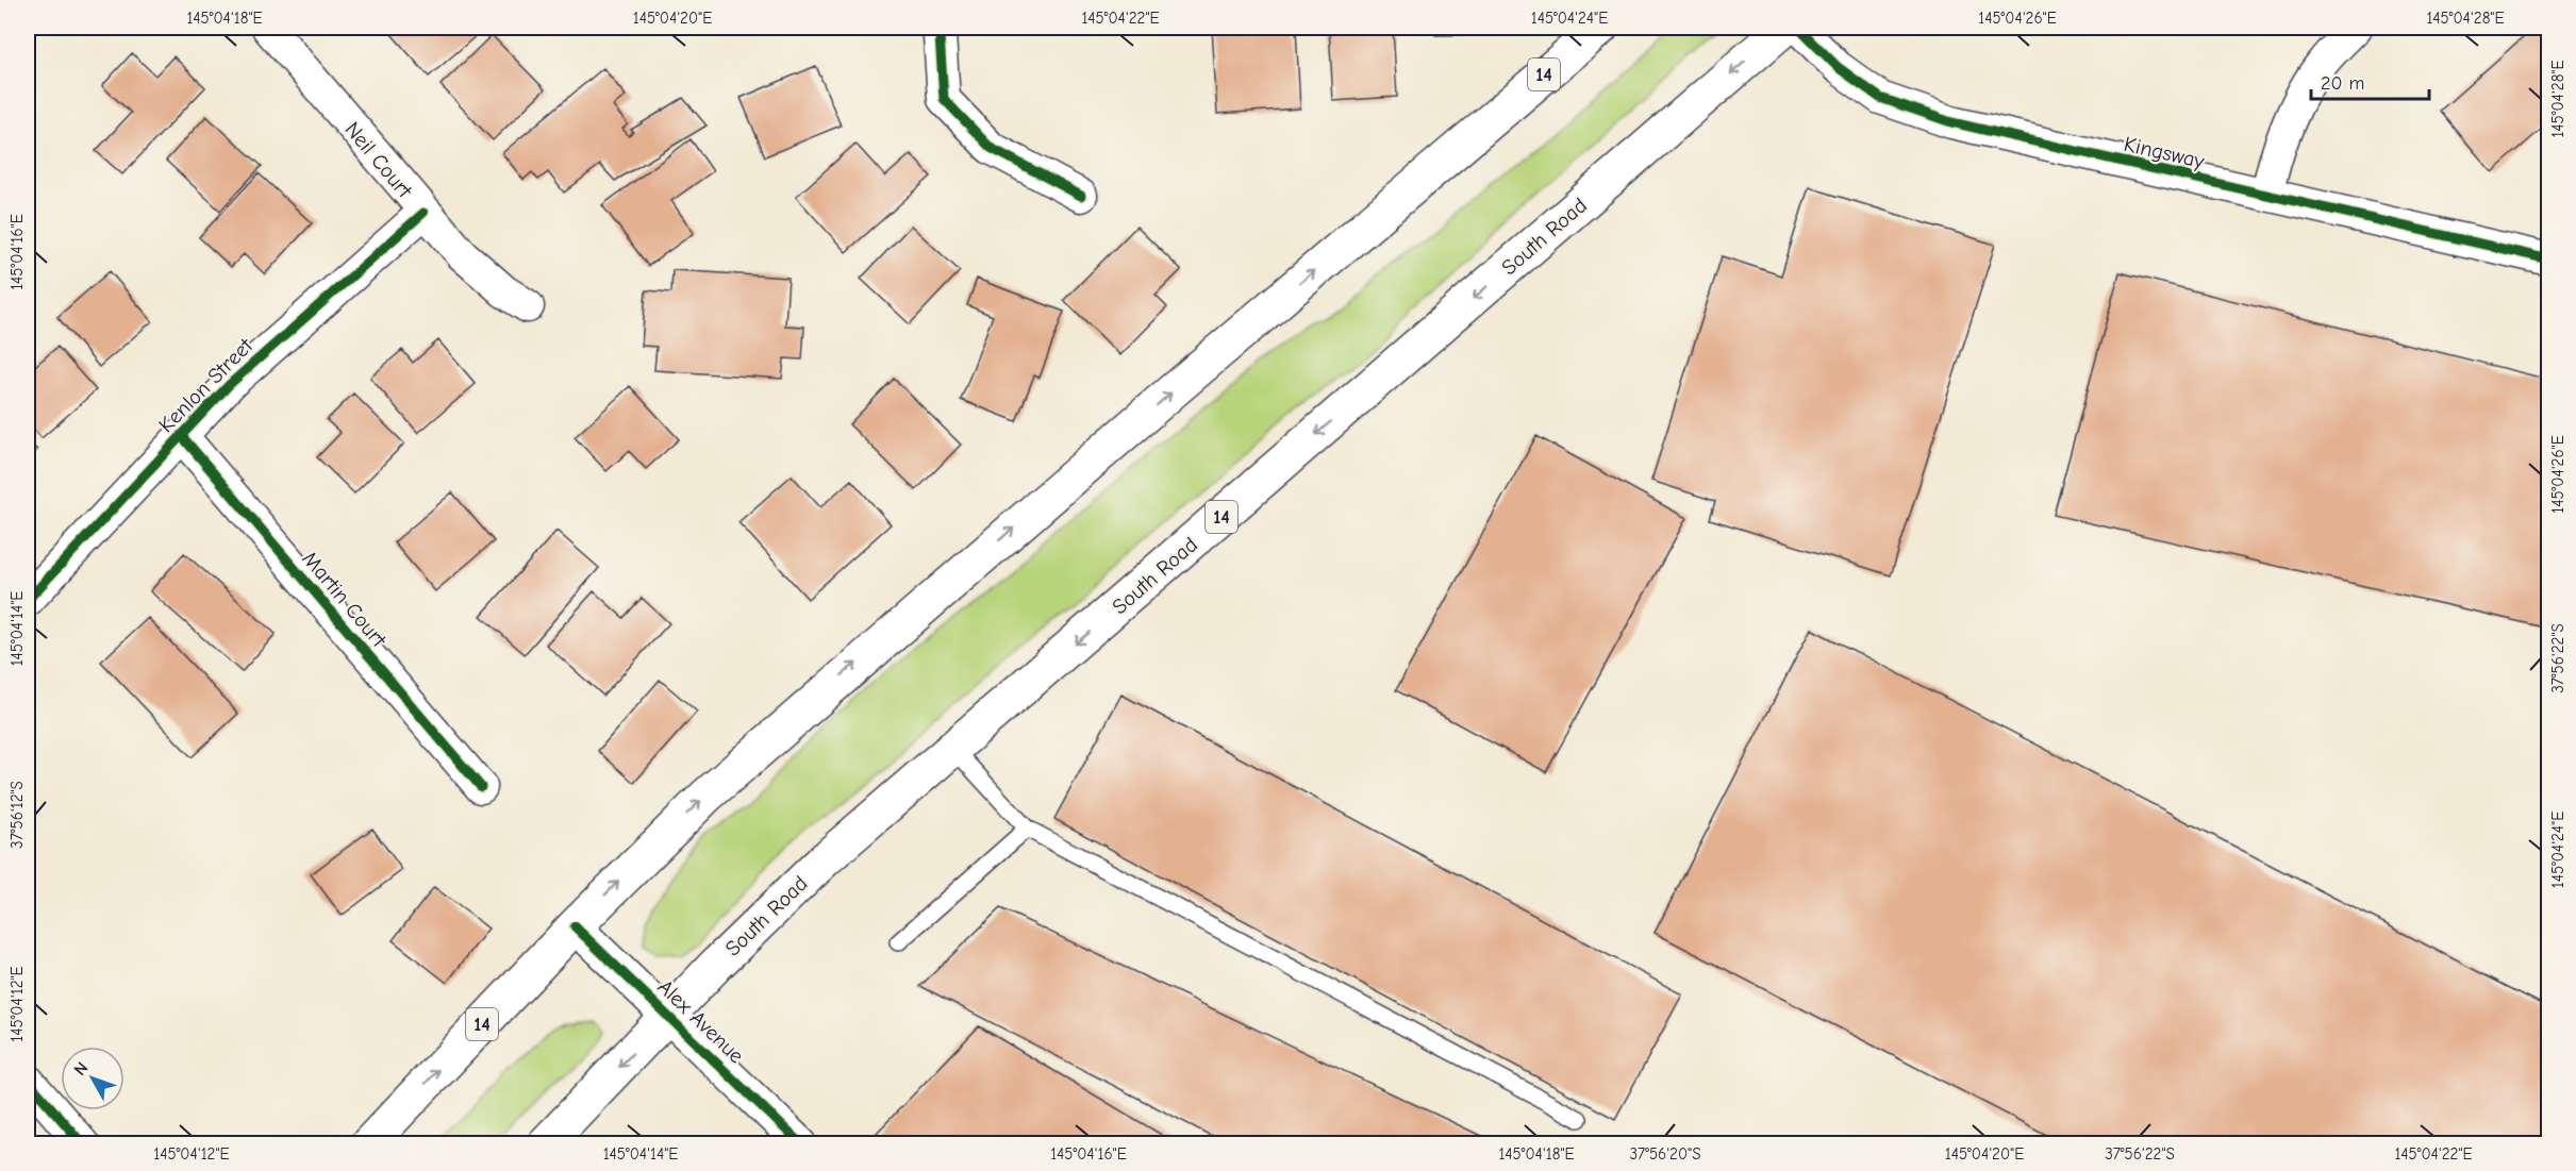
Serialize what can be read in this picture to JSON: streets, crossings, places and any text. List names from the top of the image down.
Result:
{
  "streets": {
    "highway": ["14", "South Road"],
    "street": [
      "Kingsway",
      "Neil Court",
      "Kenlon Street",
      "Martin Court",
      "Alex Avenue"
    ]
  },
  "crossings": [
    ["14", "Alex Avenue"],
    ["Neil Court", "Kenlon Street"],
    ["South Road", "Alex Avenue"],
    ["Kenlon Street", "Martin Court"]
  ],
  "scale_bar": "20 m",
  "north": "top left",
  "coordinates": [
    "145°04'18\"E",
    "145°04'20\"E",
    "145°04'22\"E",
    "145°04'24\"E",
    "145°04'26\"E",
    "145°04'28\"E",
    "145°04'16\"E",
    "145°04'14\"E",
    "37°56'22\"S",
    "37°56'12\"S",
    "145°04'12\"E",
    "37°56'20\"S"
  ]
}
